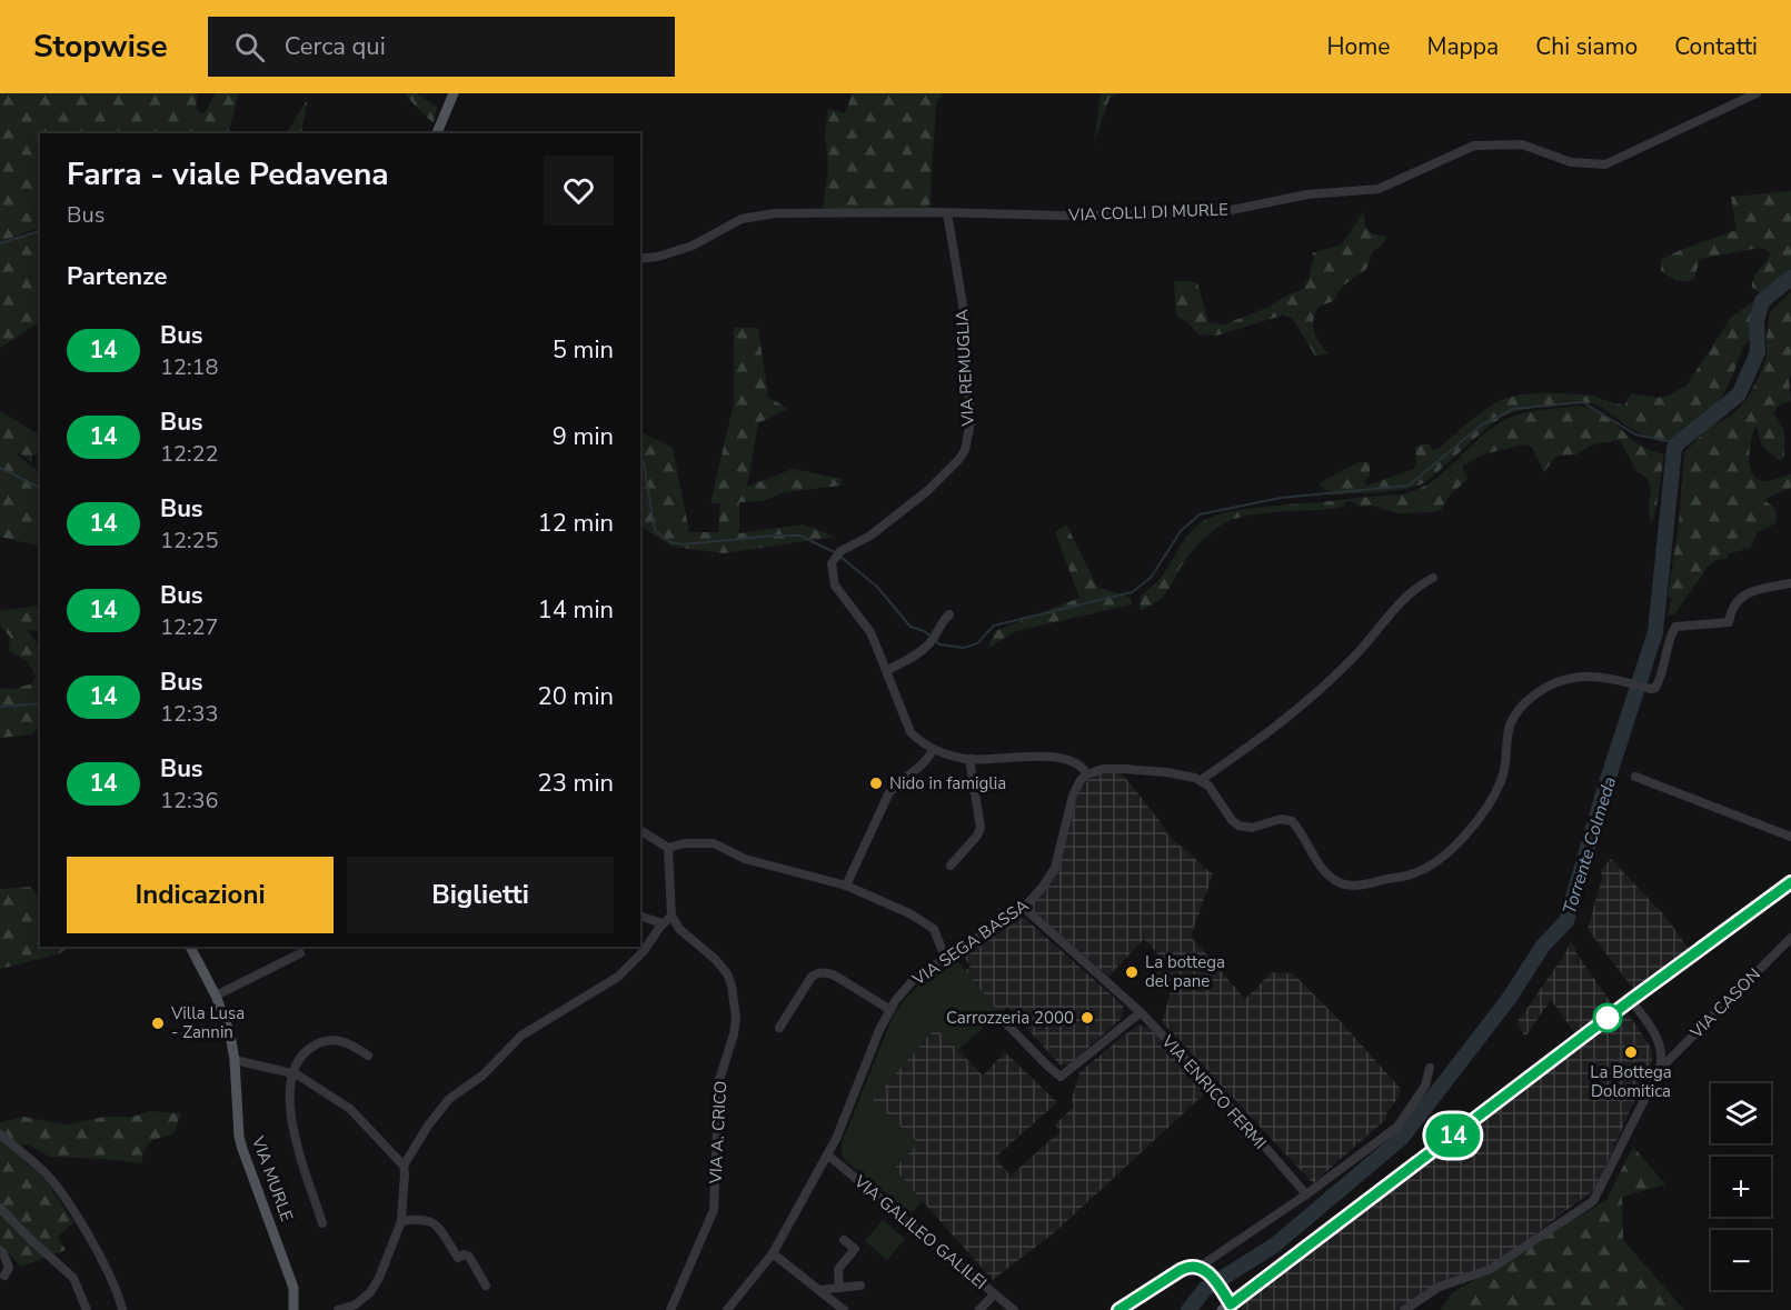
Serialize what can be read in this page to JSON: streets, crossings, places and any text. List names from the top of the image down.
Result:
{
  "streets": {
    "main road": ["VIA MURLE"],
    "street": [
      "VIA COLLI DI MURLE",
      "VIA REMUGLIA",
      "VIA SEGA BASSA",
      "VIA CASON",
      "VIA ENRICO FERMI",
      "VIA A. CRICO",
      "VIA GALILEO GALILEI"
    ]
  },
  "crossings": [
    ["VIA COLLI DI MURLE", "VIA REMUGLIA"],
    ["VIA REMUGLIA", "VIA SEGA BASSA"],
    ["VIA SEGA BASSA", "VIA ENRICO FERMI"],
    ["VIA SEGA BASSA", "VIA GALILEO GALILEI"]
  ],
  "water": ["Torrente Colmeda"],
  "places": [
    "Nido in famiglia",
    "La bottega del pane",
    "Carrozzeria 2000",
    "Villa Lusa - Zannin",
    "La Bottega Dolomitica"
  ],
  "lines": ["bus line 14"],
  "page": {
    "header": "Stopwise",
    "search": "Cerca qui",
    "nav": [
      "Home",
      "Mappa",
      "Chi siamo",
      "Contatti"
    ],
    "on_map": "14",
    "heading": [
      ["Farra - viale Pedavena", "Bus"],
      "Partenze"
    ],
    "list": [
      {
        "mark": "14",
        "name": "Bus",
        "note": "12:18",
        "value": "5 min"
      },
      {
        "mark": "14",
        "name": "Bus",
        "note": "12:22",
        "value": "9 min"
      },
      {
        "mark": "14",
        "name": "Bus",
        "note": "12:25",
        "value": "12 min"
      },
      {
        "mark": "14",
        "name": "Bus",
        "note": "12:27",
        "value": "14 min"
      },
      {
        "mark": "14",
        "name": "Bus",
        "note": "12:33",
        "value": "20 min"
      },
      {
        "mark": "14",
        "name": "Bus",
        "note": "12:36",
        "value": "23 min"
      }
    ],
    "buttons": ["Indicazioni", "Biglietti"],
    "map_buttons": ["+", "−"]
  }
}
